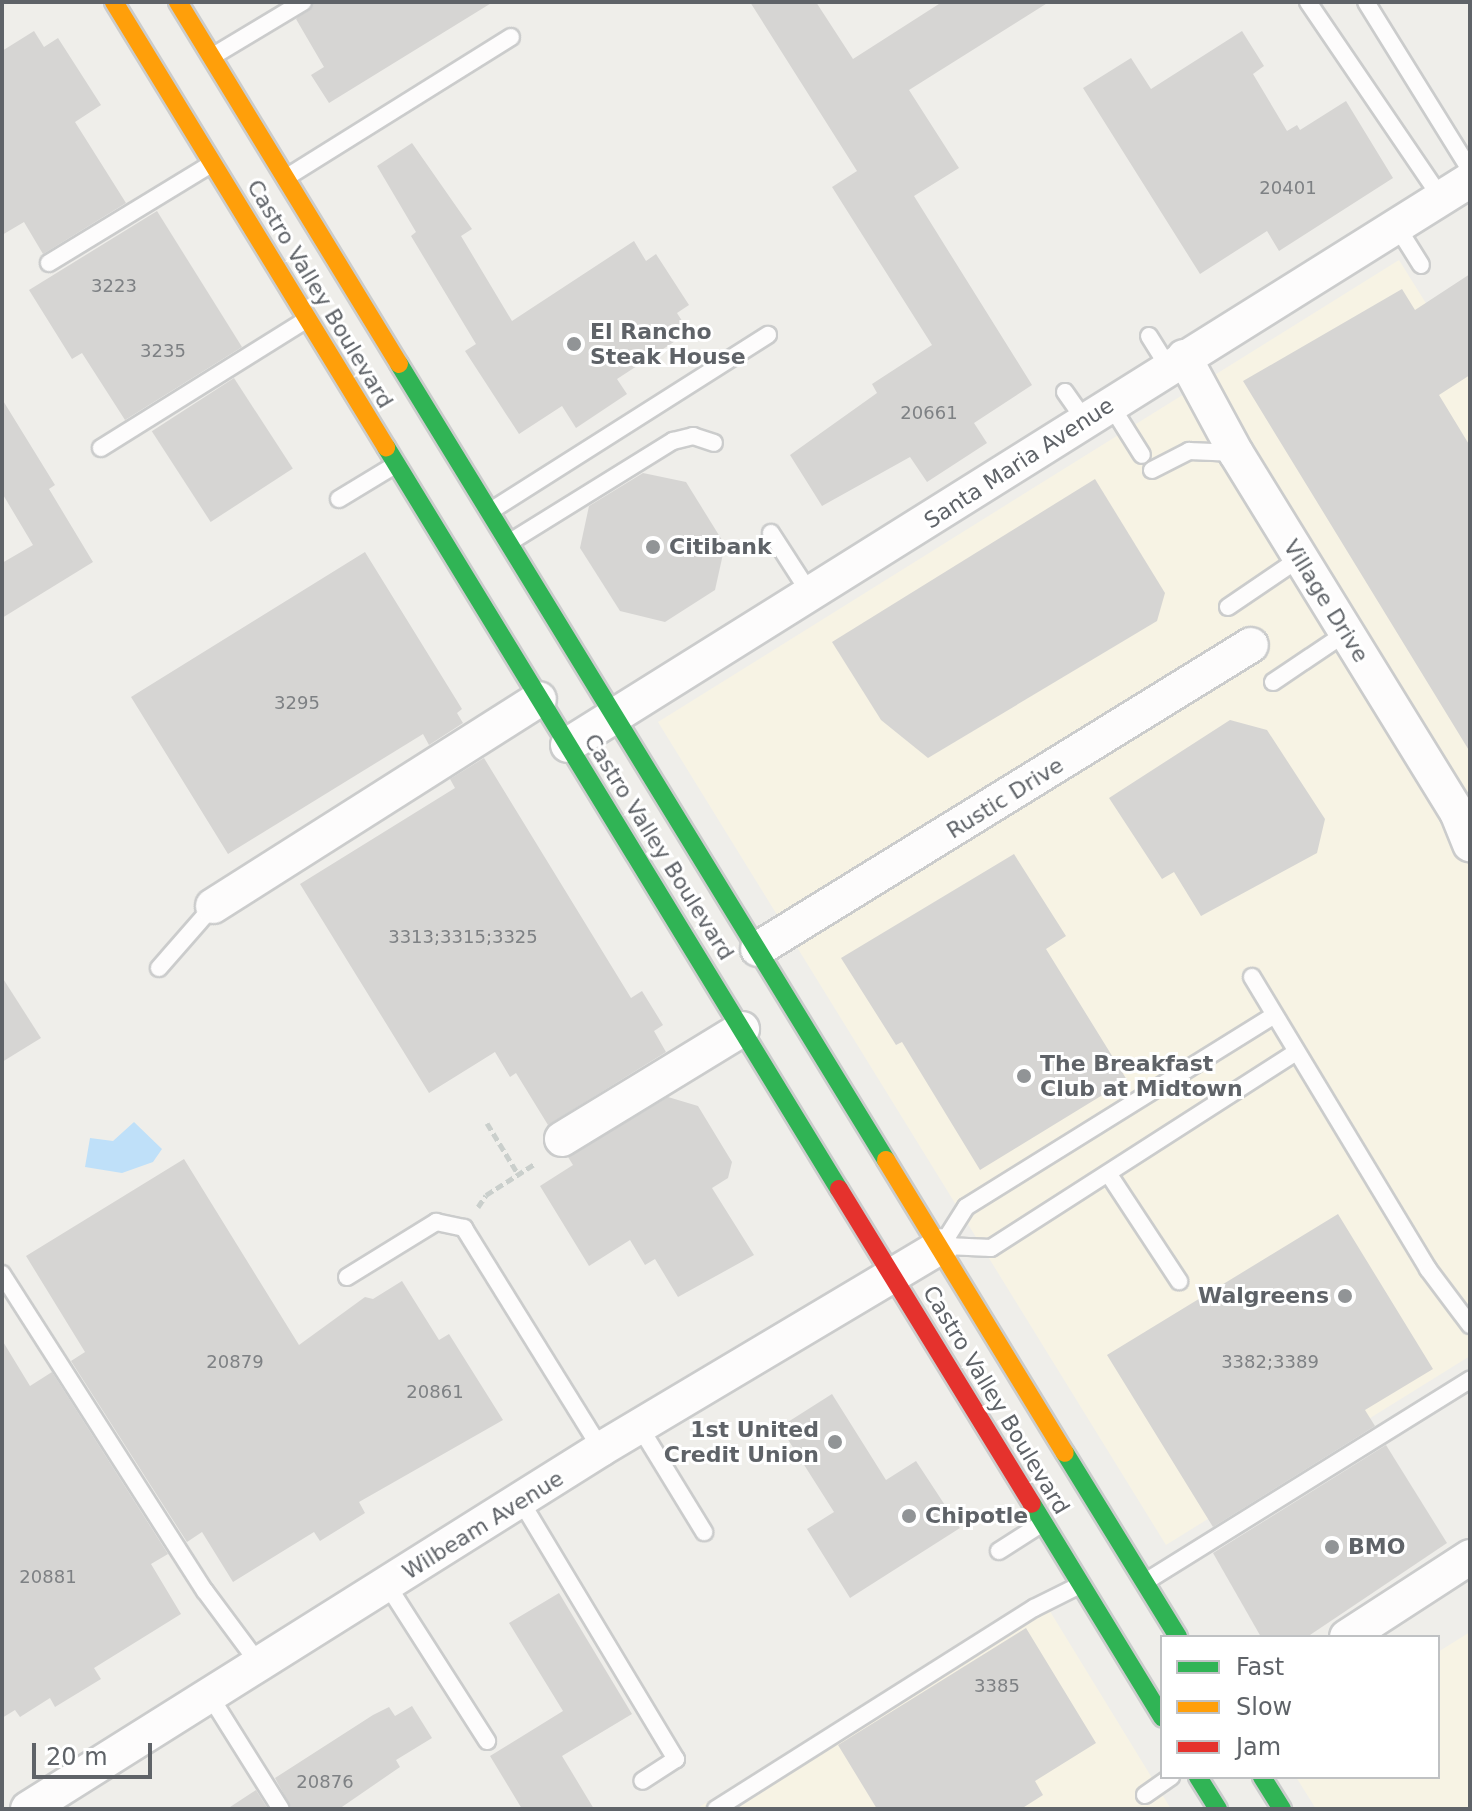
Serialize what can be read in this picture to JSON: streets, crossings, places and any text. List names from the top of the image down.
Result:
{
  "streets": {
    "main road": ["Castro Valley Boulevard"],
    "street": [
      "Santa Maria Avenue",
      "Village Drive",
      "Rustic Drive",
      "Wilbeam Avenue"
    ]
  },
  "crossings": [
    ["Castro Valley Boulevard", "Santa Maria Avenue"],
    ["Castro Valley Boulevard", "Rustic Drive"],
    ["Castro Valley Boulevard", "Wilbeam Avenue"],
    ["Santa Maria Avenue", "Village Drive"]
  ],
  "places": [
    "El Rancho Steak House",
    "Citibank",
    "The Breakfast Club at Midtown",
    "Walgreens",
    "1st United Credit Union",
    "Chipotle",
    "BMO"
  ],
  "house_numbers": [
    "20401",
    "3223",
    "3235",
    "20661",
    "3295",
    "3313;3315;3325",
    "20879",
    "3382;3389",
    "20861",
    "20881",
    "3385",
    "20876"
  ],
  "legend": ["Fast", "Slow", "Jam"],
  "scale_bar": "20 m"
}
